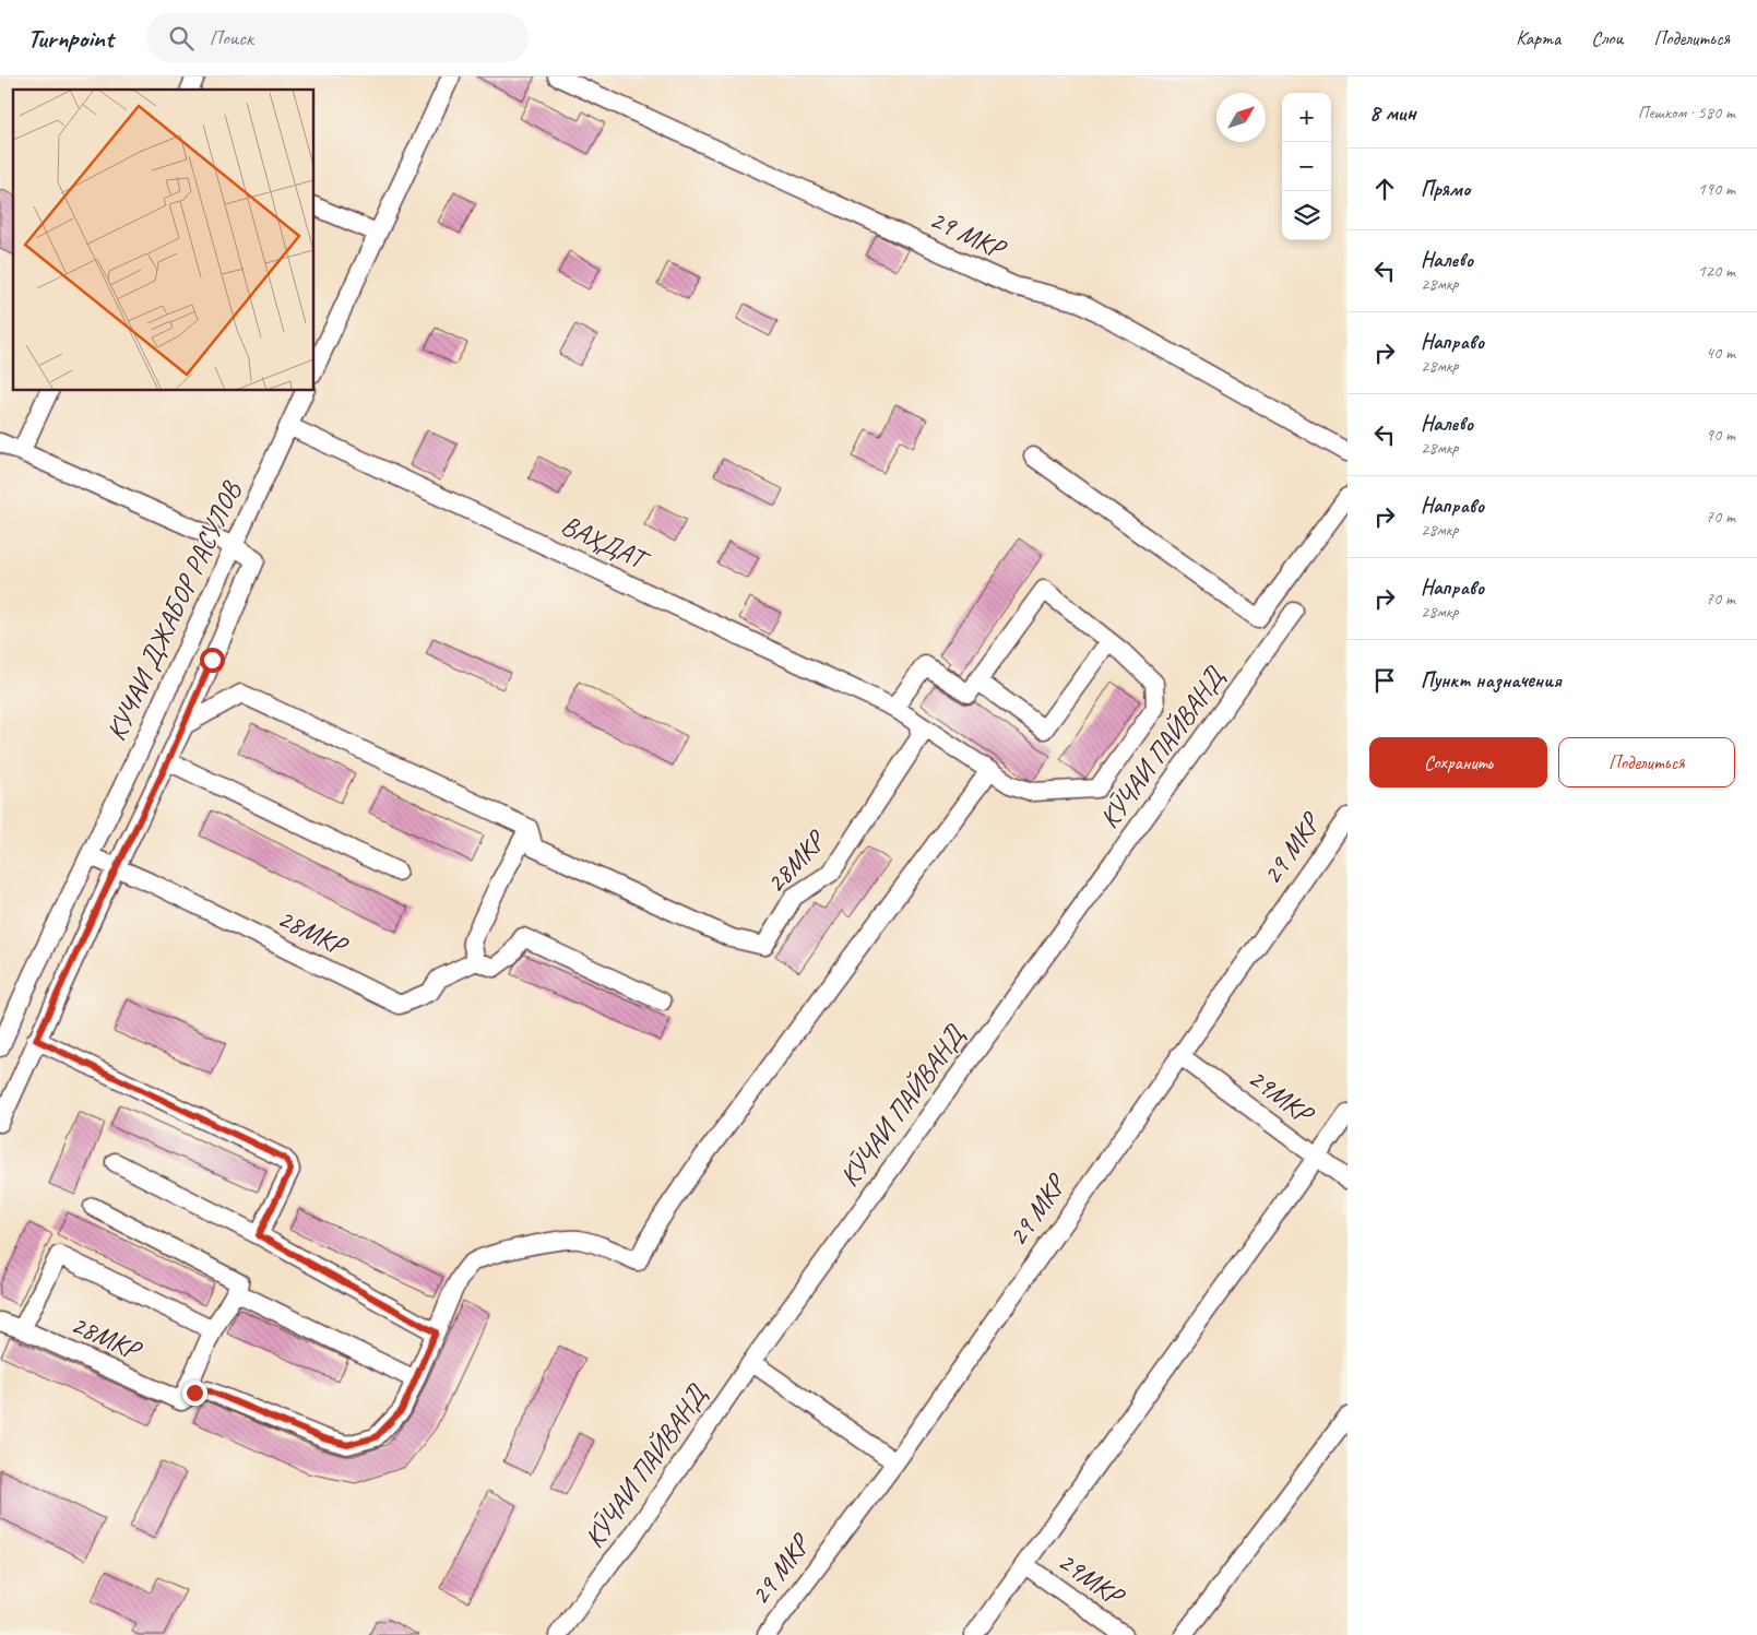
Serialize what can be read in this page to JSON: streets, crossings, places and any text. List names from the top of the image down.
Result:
{
  "streets": {
    "street": [
      "29 МКР",
      "ВАҲДАТ",
      "КУЧАИ ДЖАБОР РАСУЛОВ",
      "КӮЧАИ ПАЙВАНД",
      "28МКР",
      "29МКР"
    ]
  },
  "crossings": [
    ["29 МКР", "29МКР"],
    ["ВАҲДАТ", "КУЧАИ ДЖАБОР РАСУЛОВ"]
  ],
  "north": "top right",
  "page": {
    "header": "Turnpoint",
    "search": "Поиск",
    "nav": ["Карта", "Слои", "Поделиться"],
    "heading": ["8 мин", "Пешком · 580 m"],
    "map_buttons": ["+", "−"],
    "list": [
      ["Прямо", "190 m"],
      ["Налево", "28мкр", "120 m"],
      ["Направо", "28мкр", "40 m"],
      ["Налево", "28мкр", "90 m"],
      ["Направо", "28мкр", "70 m"],
      ["Направо", "28мкр", "70 m"],
      "Пункт назначения"
    ],
    "buttons": ["Сохранить", "Поделиться"]
  }
}
